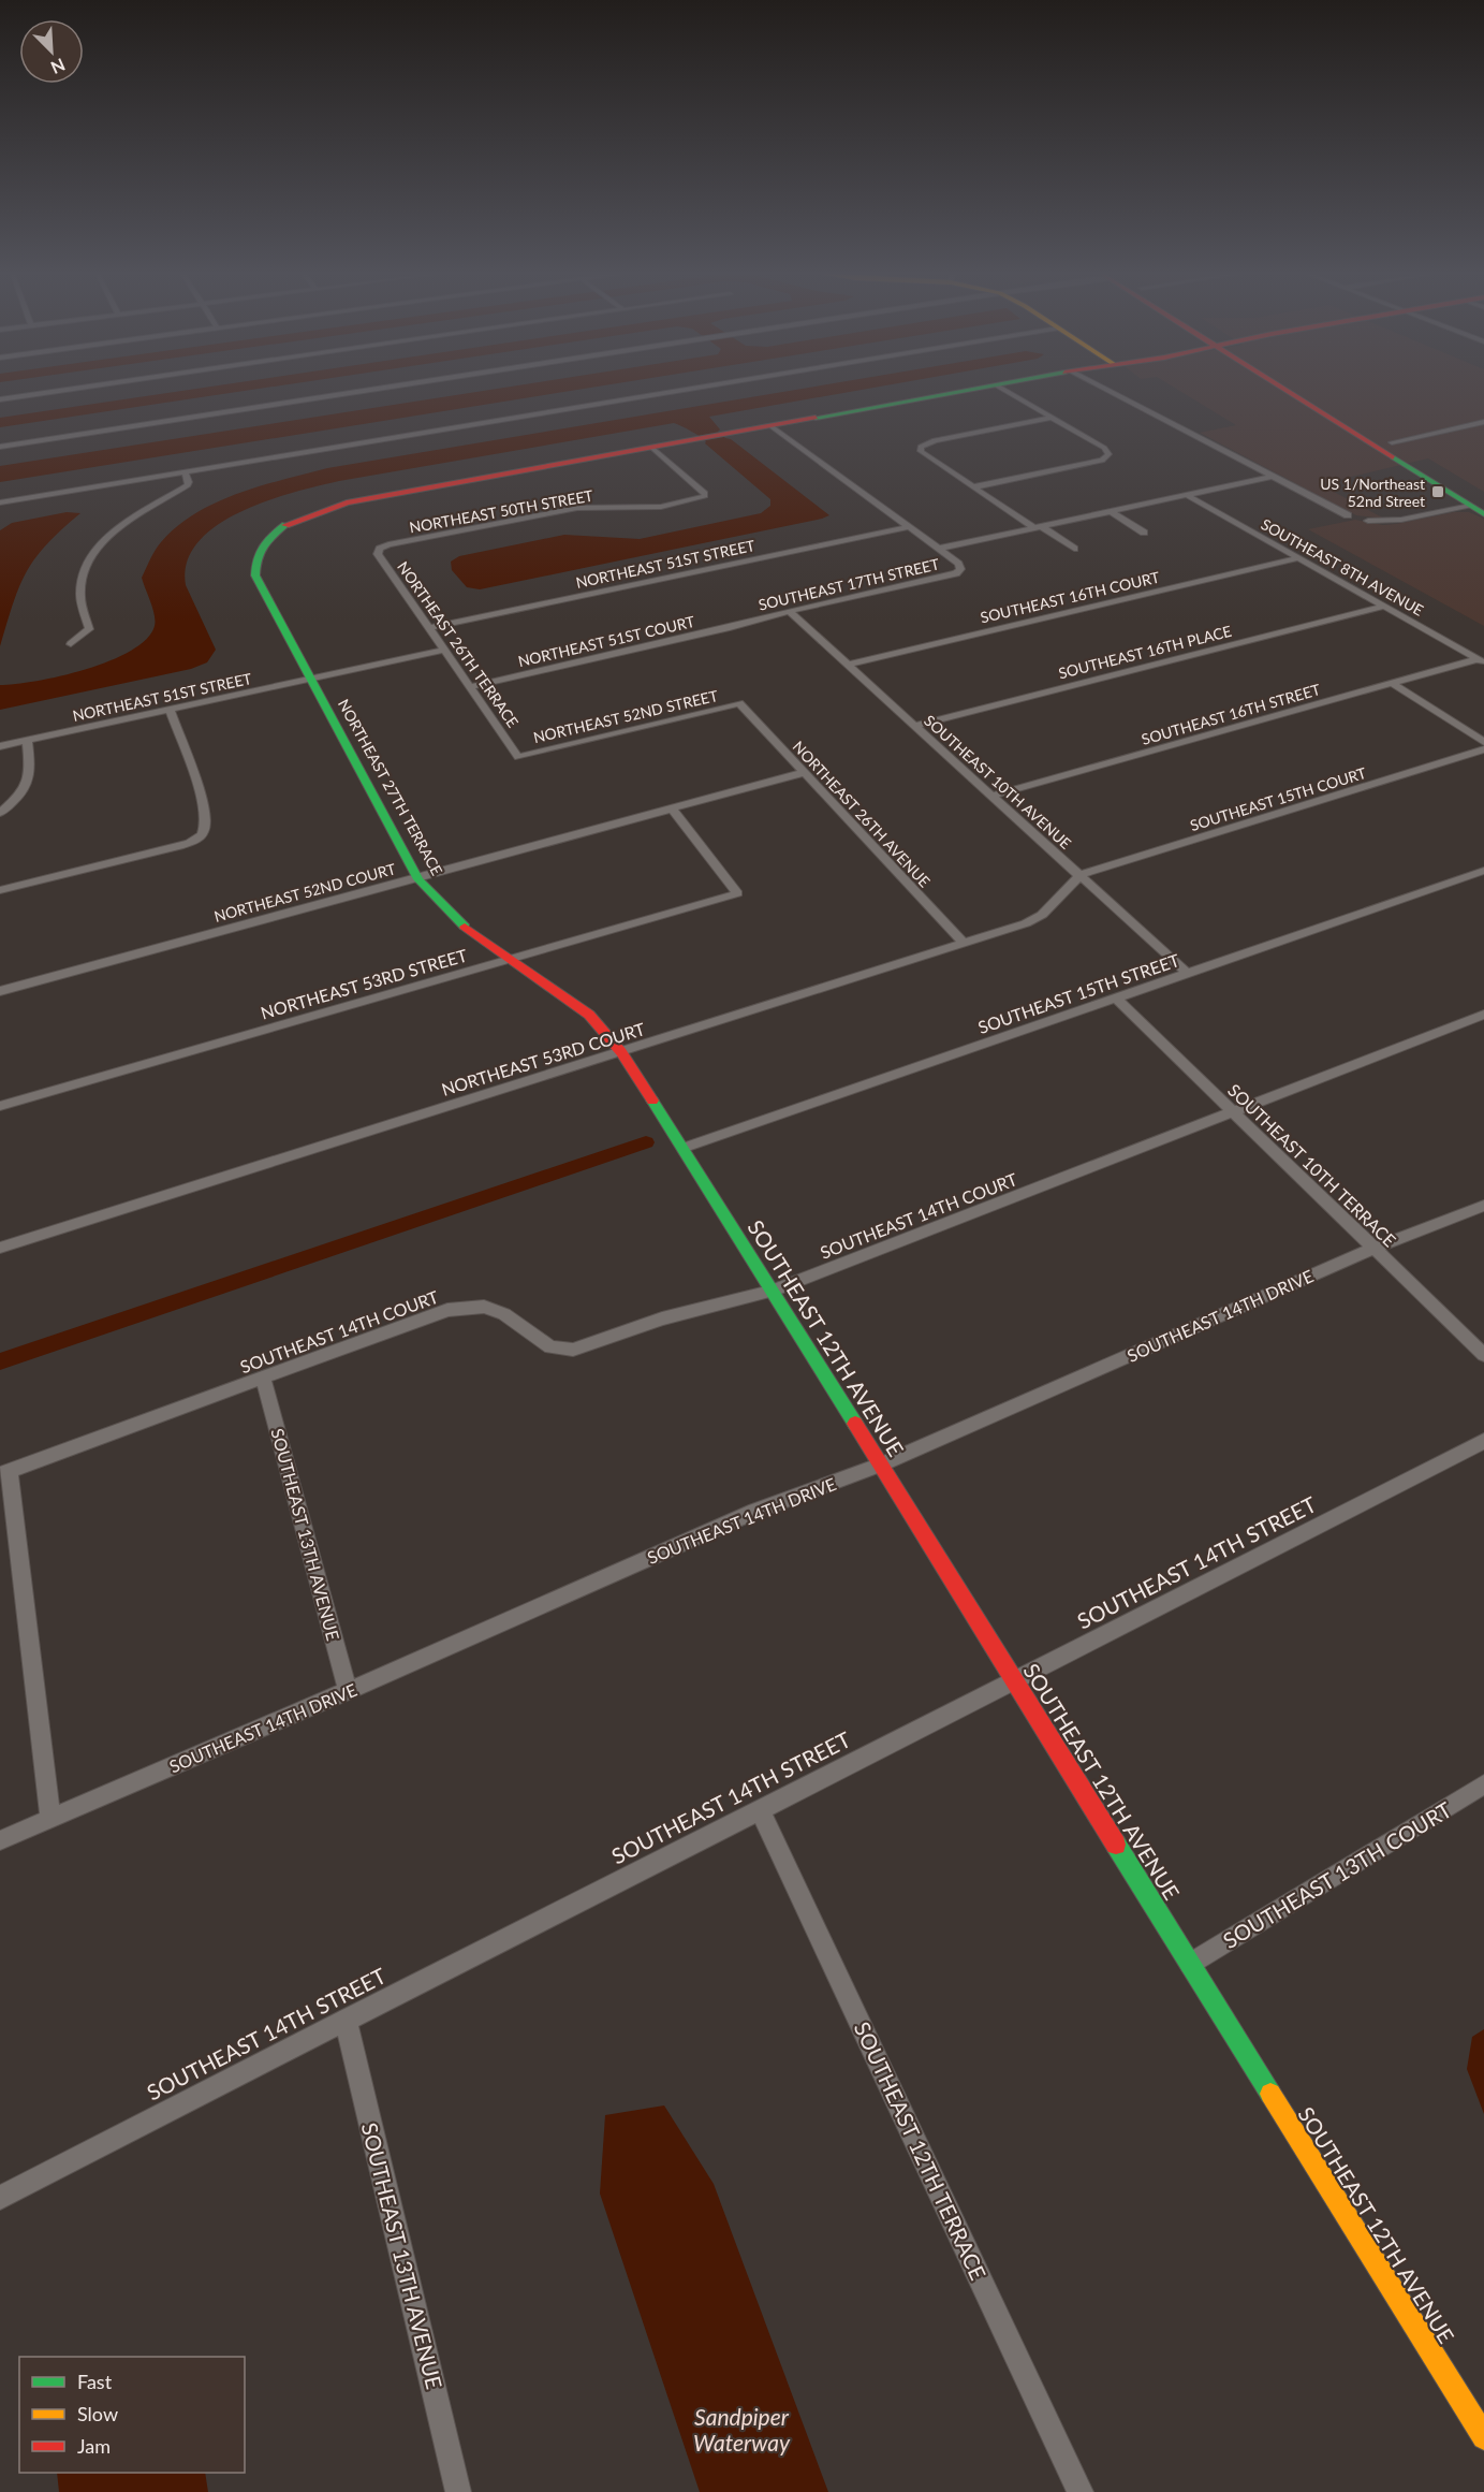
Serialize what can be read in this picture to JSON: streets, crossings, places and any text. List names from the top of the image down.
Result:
{
  "streets": {
    "street": [
      "NORTHEAST 50TH STREET",
      "NORTHEAST 51ST STREET",
      "SOUTHEAST 8TH AVENUE",
      "SOUTHEAST 17TH STREET",
      "SOUTHEAST 16TH COURT",
      "NORTHEAST 51ST COURT",
      "NORTHEAST 26TH TERRACE",
      "SOUTHEAST 16TH PLACE",
      "SOUTHEAST 16TH STREET",
      "NORTHEAST 52ND STREET",
      "SOUTHEAST 10TH AVENUE",
      "NORTHEAST 27TH TERRACE",
      "SOUTHEAST 15TH COURT",
      "NORTHEAST 26TH AVENUE",
      "NORTHEAST 52ND COURT",
      "NORTHEAST 53RD STREET",
      "SOUTHEAST 15TH STREET",
      "NORTHEAST 53RD COURT",
      "SOUTHEAST 10TH TERRACE",
      "SOUTHEAST 14TH COURT",
      "SOUTHEAST 14TH DRIVE",
      "SOUTHEAST 12TH AVENUE",
      "SOUTHEAST 13TH AVENUE",
      "SOUTHEAST 14TH STREET",
      "SOUTHEAST 13TH COURT",
      "SOUTHEAST 12TH TERRACE"
    ]
  },
  "crossings": [
    ["NORTHEAST 50TH STREET", "NORTHEAST 26TH TERRACE"],
    ["NORTHEAST 50TH STREET", "NORTHEAST 27TH TERRACE"],
    ["NORTHEAST 51ST STREET", "NORTHEAST 26TH TERRACE"],
    ["NORTHEAST 51ST STREET", "NORTHEAST 27TH TERRACE"],
    ["SOUTHEAST 8TH AVENUE", "SOUTHEAST 16TH COURT"],
    ["SOUTHEAST 8TH AVENUE", "SOUTHEAST 16TH PLACE"],
    ["SOUTHEAST 8TH AVENUE", "SOUTHEAST 16TH STREET"],
    ["SOUTHEAST 17TH STREET", "NORTHEAST 51ST COURT"],
    ["SOUTHEAST 17TH STREET", "SOUTHEAST 10TH AVENUE"],
    ["SOUTHEAST 16TH COURT", "SOUTHEAST 10TH AVENUE"],
    ["NORTHEAST 51ST COURT", "NORTHEAST 26TH TERRACE"],
    ["NORTHEAST 26TH TERRACE", "NORTHEAST 52ND STREET"],
    ["SOUTHEAST 16TH PLACE", "SOUTHEAST 10TH AVENUE"],
    ["SOUTHEAST 16TH STREET", "SOUTHEAST 10TH AVENUE"],
    ["NORTHEAST 52ND STREET", "NORTHEAST 26TH AVENUE"],
    ["SOUTHEAST 10TH AVENUE", "SOUTHEAST 15TH COURT"],
    ["SOUTHEAST 10TH AVENUE", "SOUTHEAST 15TH STREET"],
    ["SOUTHEAST 10TH AVENUE", "NORTHEAST 53RD COURT"],
    ["NORTHEAST 27TH TERRACE", "NORTHEAST 52ND COURT"],
    ["NORTHEAST 27TH TERRACE", "NORTHEAST 53RD STREET"],
    ["NORTHEAST 27TH TERRACE", "SOUTHEAST 15TH STREET"],
    ["NORTHEAST 27TH TERRACE", "NORTHEAST 53RD COURT"],
    ["NORTHEAST 27TH TERRACE", "SOUTHEAST 12TH AVENUE"],
    ["SOUTHEAST 15TH COURT", "NORTHEAST 53RD COURT"],
    ["NORTHEAST 26TH AVENUE", "NORTHEAST 52ND COURT"],
    ["NORTHEAST 26TH AVENUE", "NORTHEAST 53RD COURT"],
    ["NORTHEAST 52ND COURT", "NORTHEAST 53RD STREET"],
    ["SOUTHEAST 15TH STREET", "SOUTHEAST 10TH TERRACE"],
    ["SOUTHEAST 15TH STREET", "SOUTHEAST 12TH AVENUE"],
    ["SOUTHEAST 10TH TERRACE", "SOUTHEAST 14TH COURT"],
    ["SOUTHEAST 10TH TERRACE", "SOUTHEAST 14TH DRIVE"],
    ["SOUTHEAST 14TH COURT", "SOUTHEAST 12TH AVENUE"],
    ["SOUTHEAST 14TH COURT", "SOUTHEAST 13TH AVENUE"],
    ["SOUTHEAST 14TH DRIVE", "SOUTHEAST 12TH AVENUE"],
    ["SOUTHEAST 14TH DRIVE", "SOUTHEAST 13TH AVENUE"],
    ["SOUTHEAST 12TH AVENUE", "SOUTHEAST 14TH STREET"],
    ["SOUTHEAST 12TH AVENUE", "SOUTHEAST 13TH COURT"],
    ["SOUTHEAST 13TH AVENUE", "SOUTHEAST 14TH STREET"],
    ["SOUTHEAST 14TH STREET", "SOUTHEAST 12TH TERRACE"]
  ],
  "water": ["Sandpiper Waterway"],
  "places": {
    "transit": ["US 1/Northeast 52nd Street"]
  },
  "legend": ["Fast", "Slow", "Jam"],
  "north": "bottom right"
}
